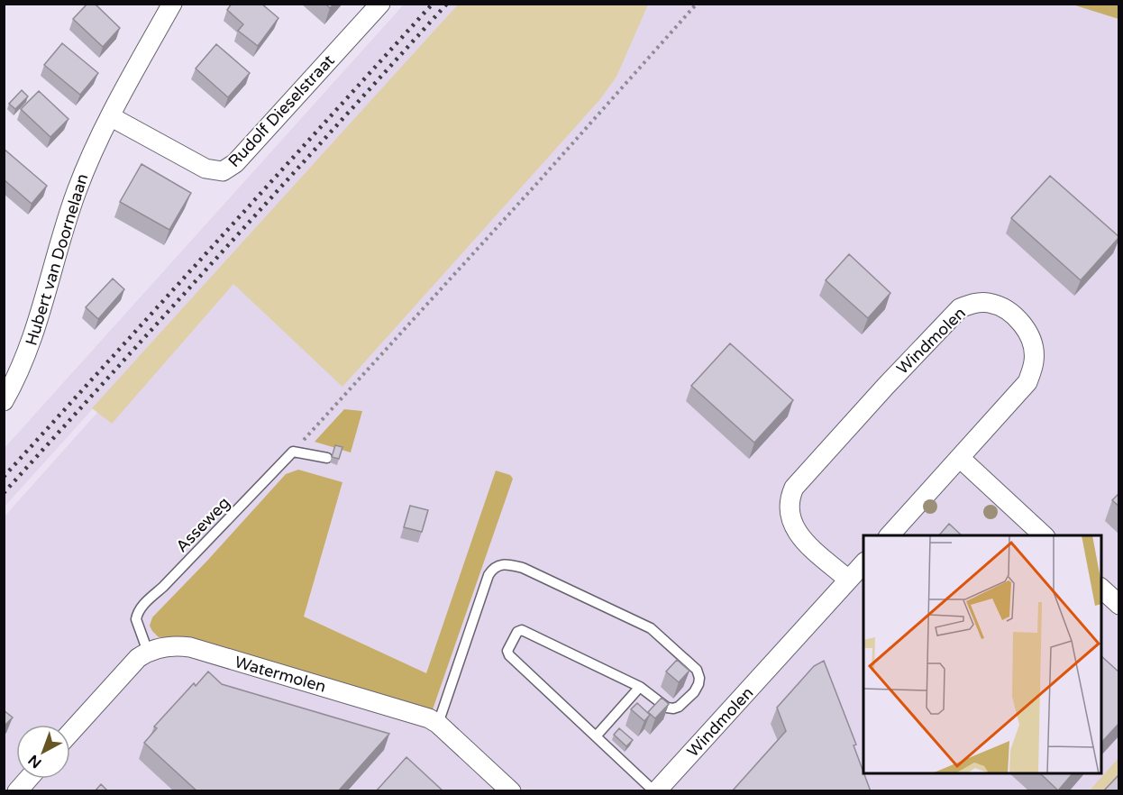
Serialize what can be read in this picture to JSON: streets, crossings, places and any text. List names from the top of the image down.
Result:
{
  "streets": {
    "street": [
      "Rudolf Dieselstraat",
      "Hubert van Doornelaan",
      "Windmolen",
      "Watermolen"
    ],
    "lane": ["Asseweg"]
  },
  "crossings": [
    ["Rudolf Dieselstraat", "Hubert van Doornelaan"],
    ["Asseweg", "Watermolen"]
  ],
  "north": "bottom left"
}
